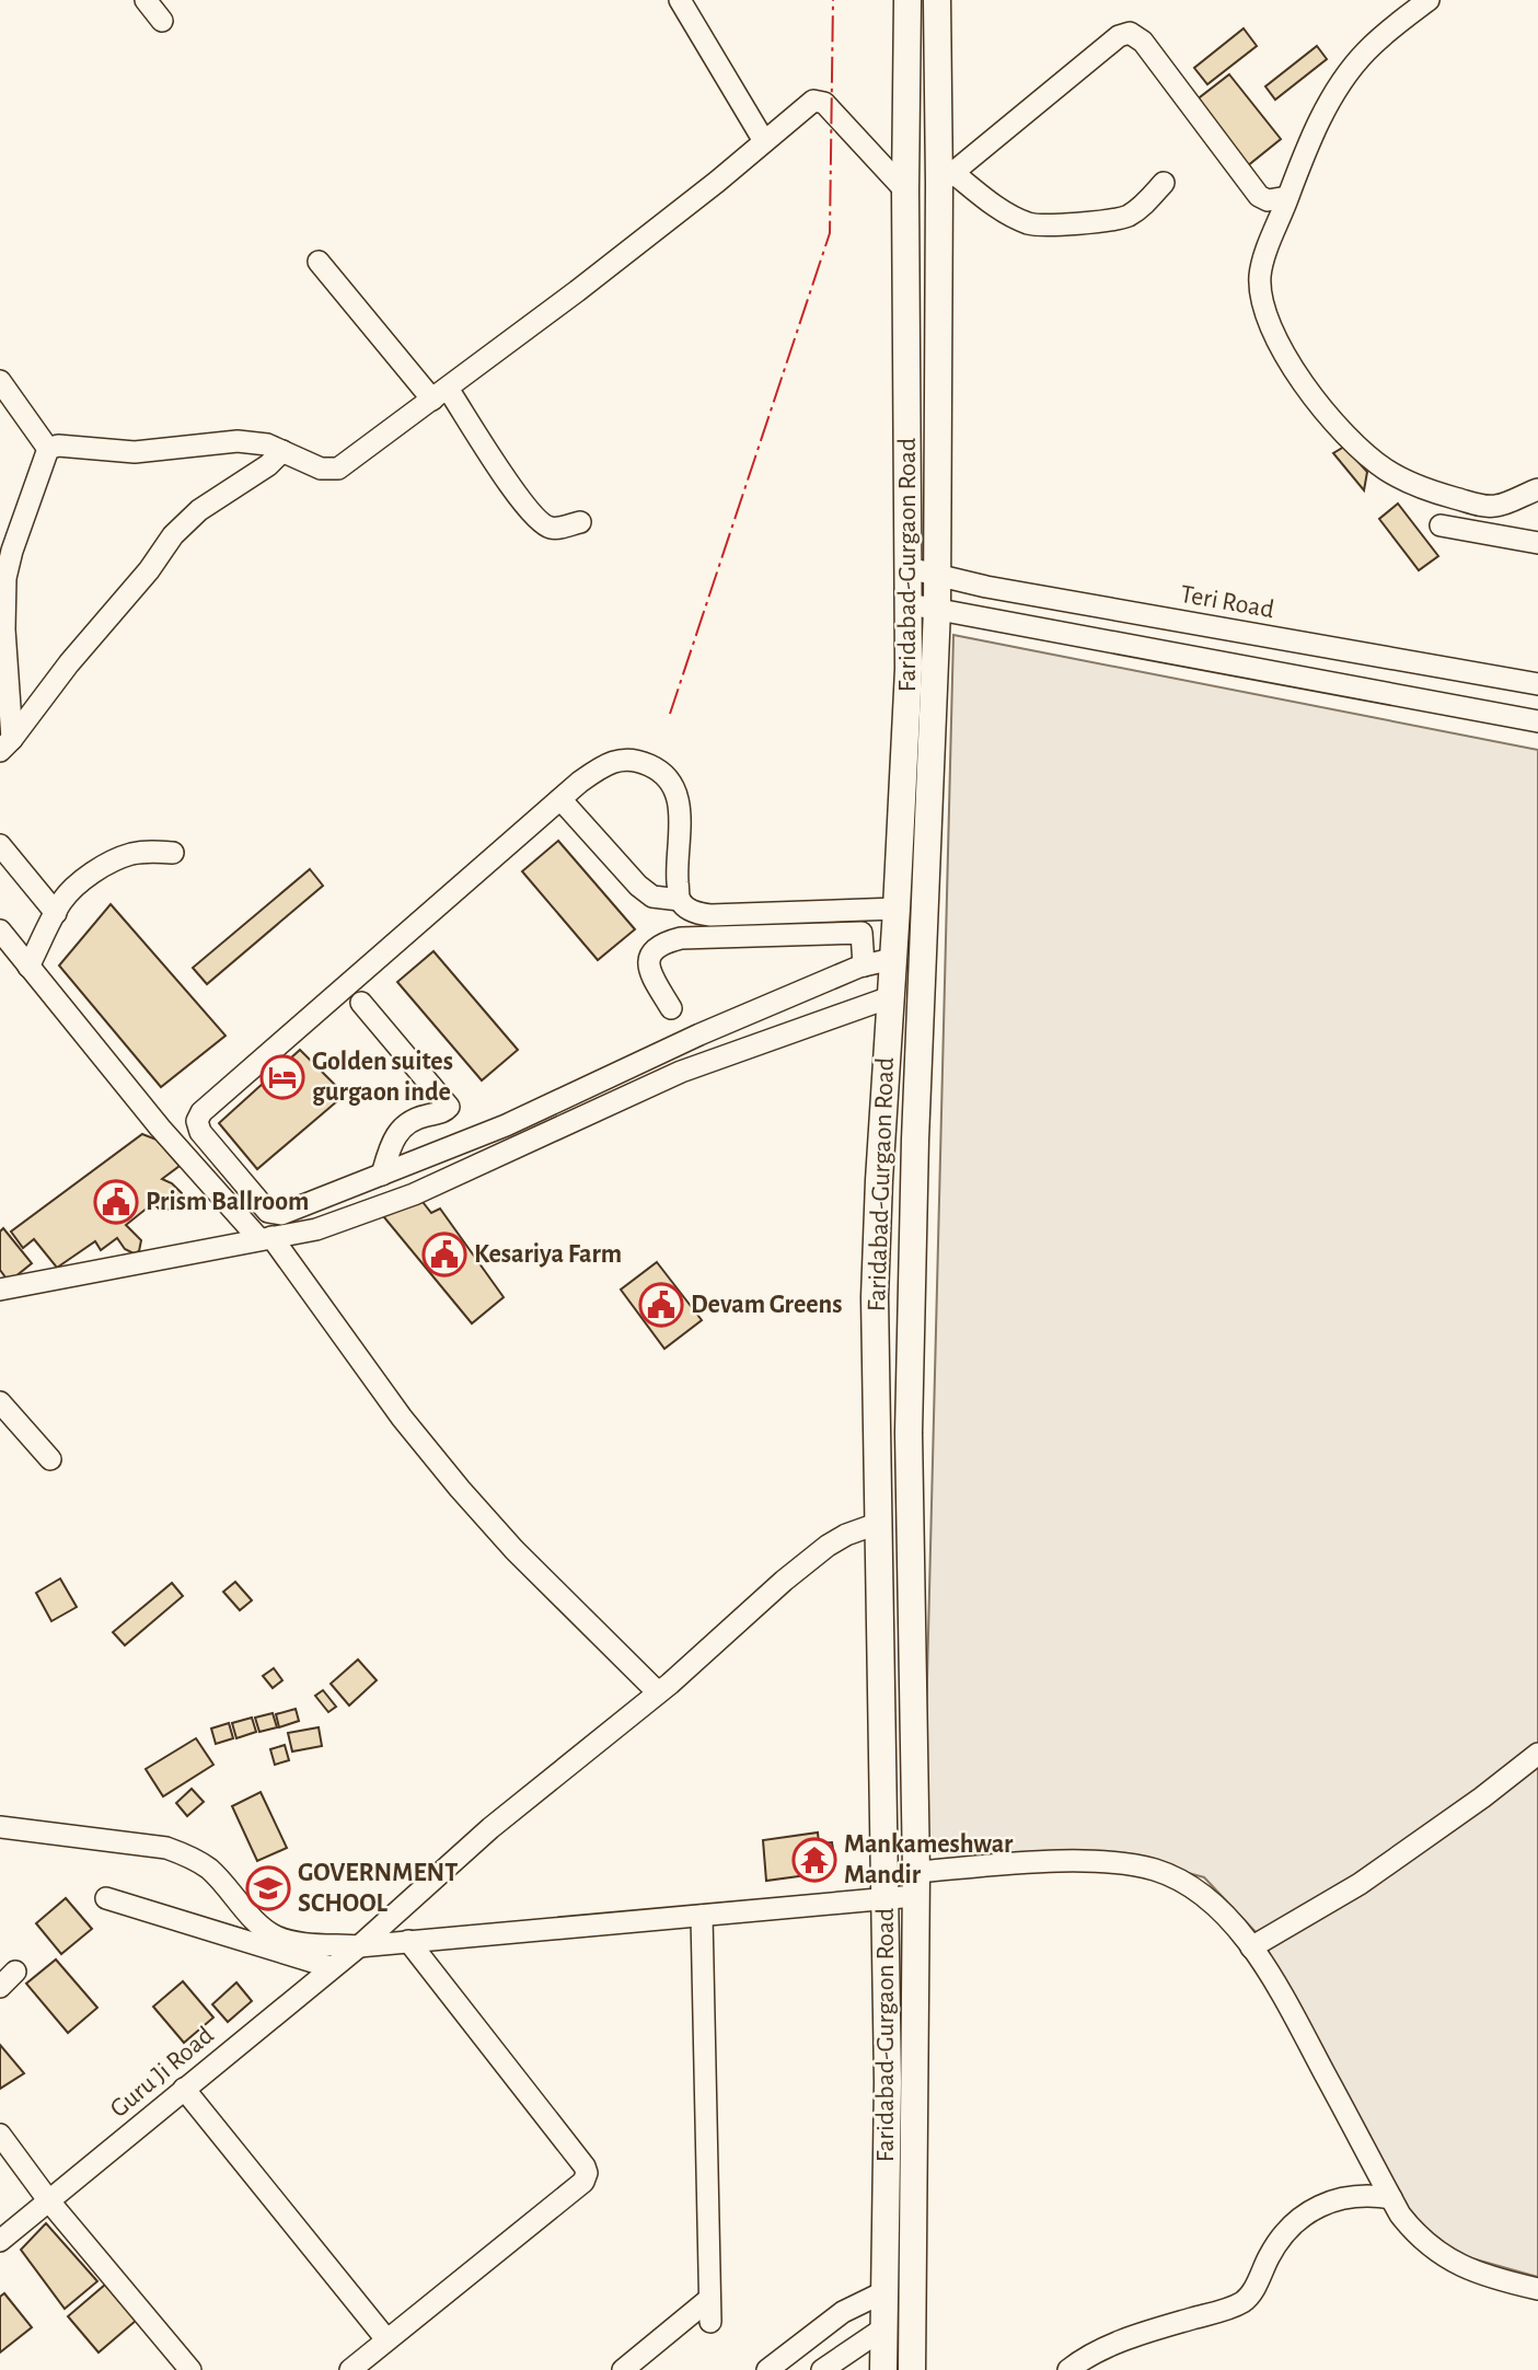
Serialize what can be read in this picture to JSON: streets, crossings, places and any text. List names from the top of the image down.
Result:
{
  "streets": {
    "main road": ["Faridabad-Gurgaon Road"],
    "street": ["Teri Road", "Guru Ji Road"]
  },
  "crossings": [
    ["Faridabad-Gurgaon Road", "Teri Road"],
    ["Faridabad-Gurgaon Road", "Guru Ji Road"]
  ],
  "places": {
    "hotel": ["Golden suites gurgaon inde"],
    "public building": ["Prism Ballroom", "Kesariya Farm", "Devam Greens"],
    "temple": ["Mankameshwar Mandir"],
    "school or university": ["GOVERNMENT SCHOOL"]
  }
}
